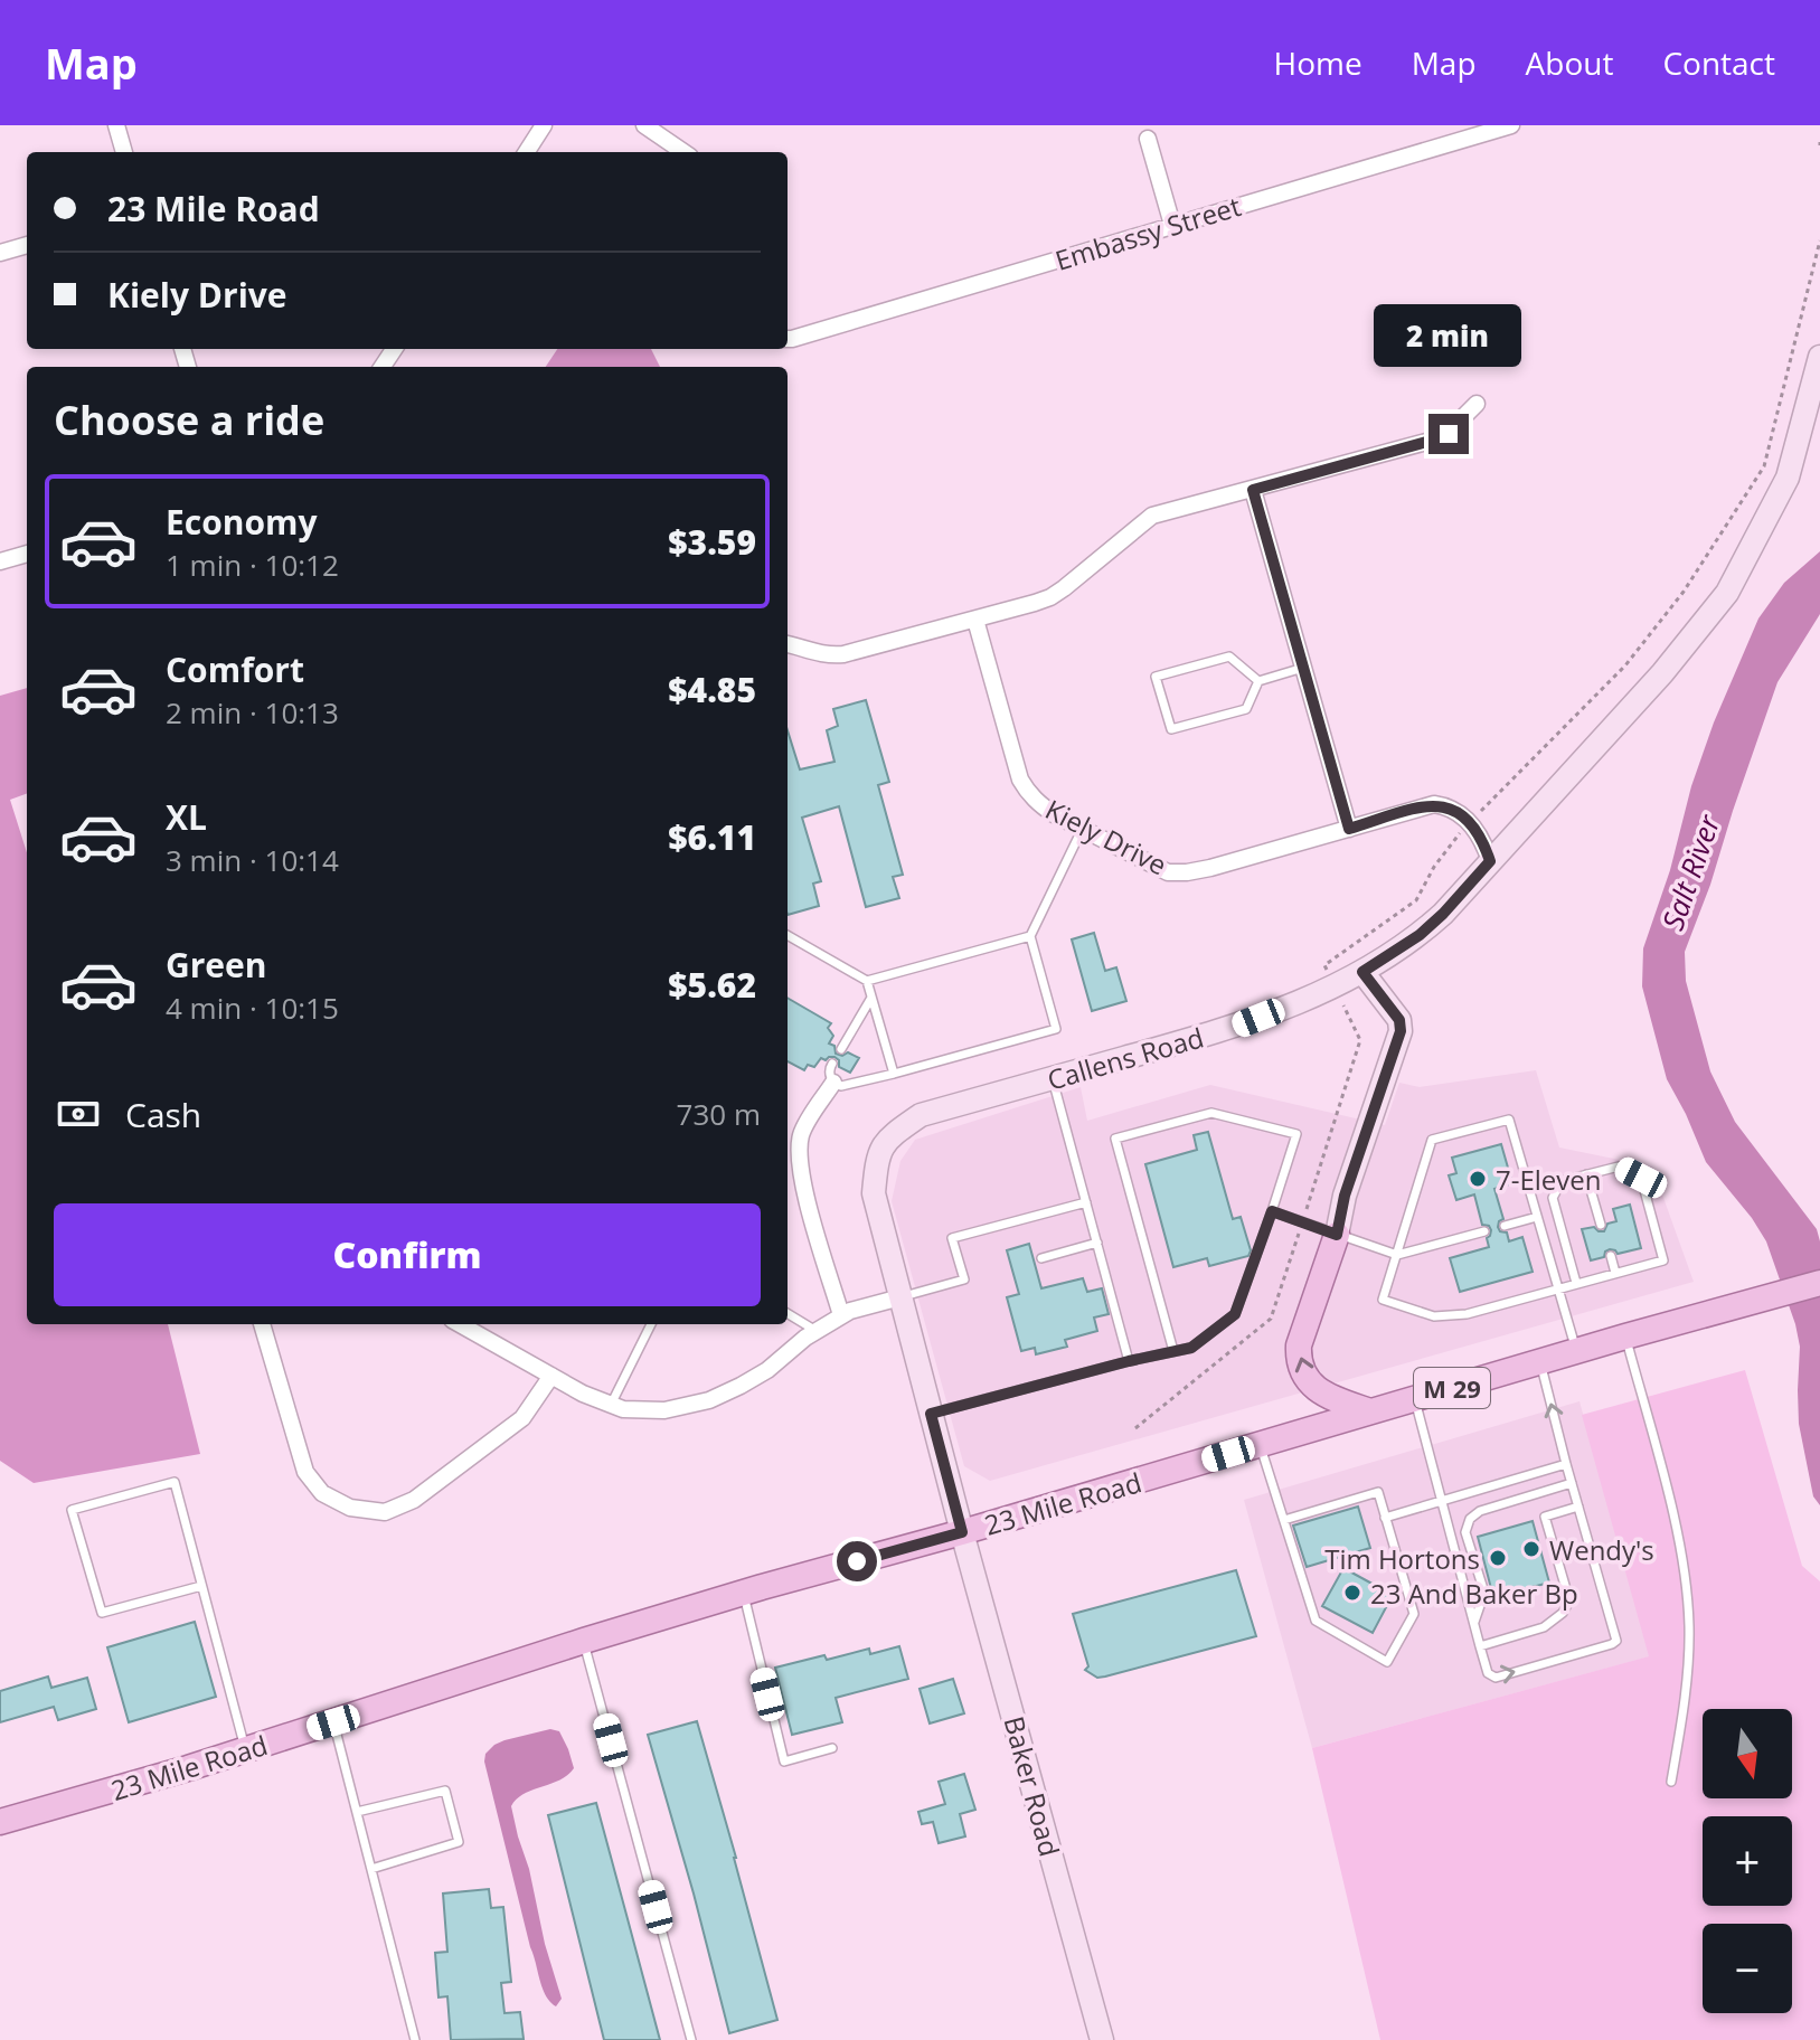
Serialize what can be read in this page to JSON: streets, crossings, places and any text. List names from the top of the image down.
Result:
{
  "streets": {
    "main road": ["M 29", "23 Mile Road"],
    "street": [
      "Embassy Street",
      "Kiely Drive",
      "Callens Road",
      "Baker Road"
    ]
  },
  "crossings": [
    ["Kiely Drive", "Callens Road"],
    ["Callens Road", "23 Mile Road"],
    ["Callens Road", "Baker Road"],
    ["23 Mile Road", "Baker Road"]
  ],
  "water": ["Salt River"],
  "places": [
    "7-Eleven",
    "Wendy's",
    "Tim Hortons",
    "23 And Baker Bp"
  ],
  "north": "bottom",
  "page": {
    "header": "Map",
    "nav": [
      "Home",
      "Map",
      "About",
      "Contact"
    ],
    "banner": ["23 Mile Road", "Kiely Drive"],
    "bubble": "2 min",
    "heading": "Choose a ride",
    "list": [
      {
        "name": "Economy",
        "note": "1 min · 10:12",
        "value": "$3.59"
      },
      {
        "name": "Comfort",
        "note": "2 min · 10:13",
        "value": "$4.85"
      },
      {
        "name": "XL",
        "note": "3 min · 10:14",
        "value": "$6.11"
      },
      {
        "name": "Green",
        "note": "4 min · 10:15",
        "value": "$5.62"
      }
    ],
    "pay": ["Cash", "730 m"],
    "buttons": "Confirm",
    "map_buttons": ["+", "−"]
  }
}
